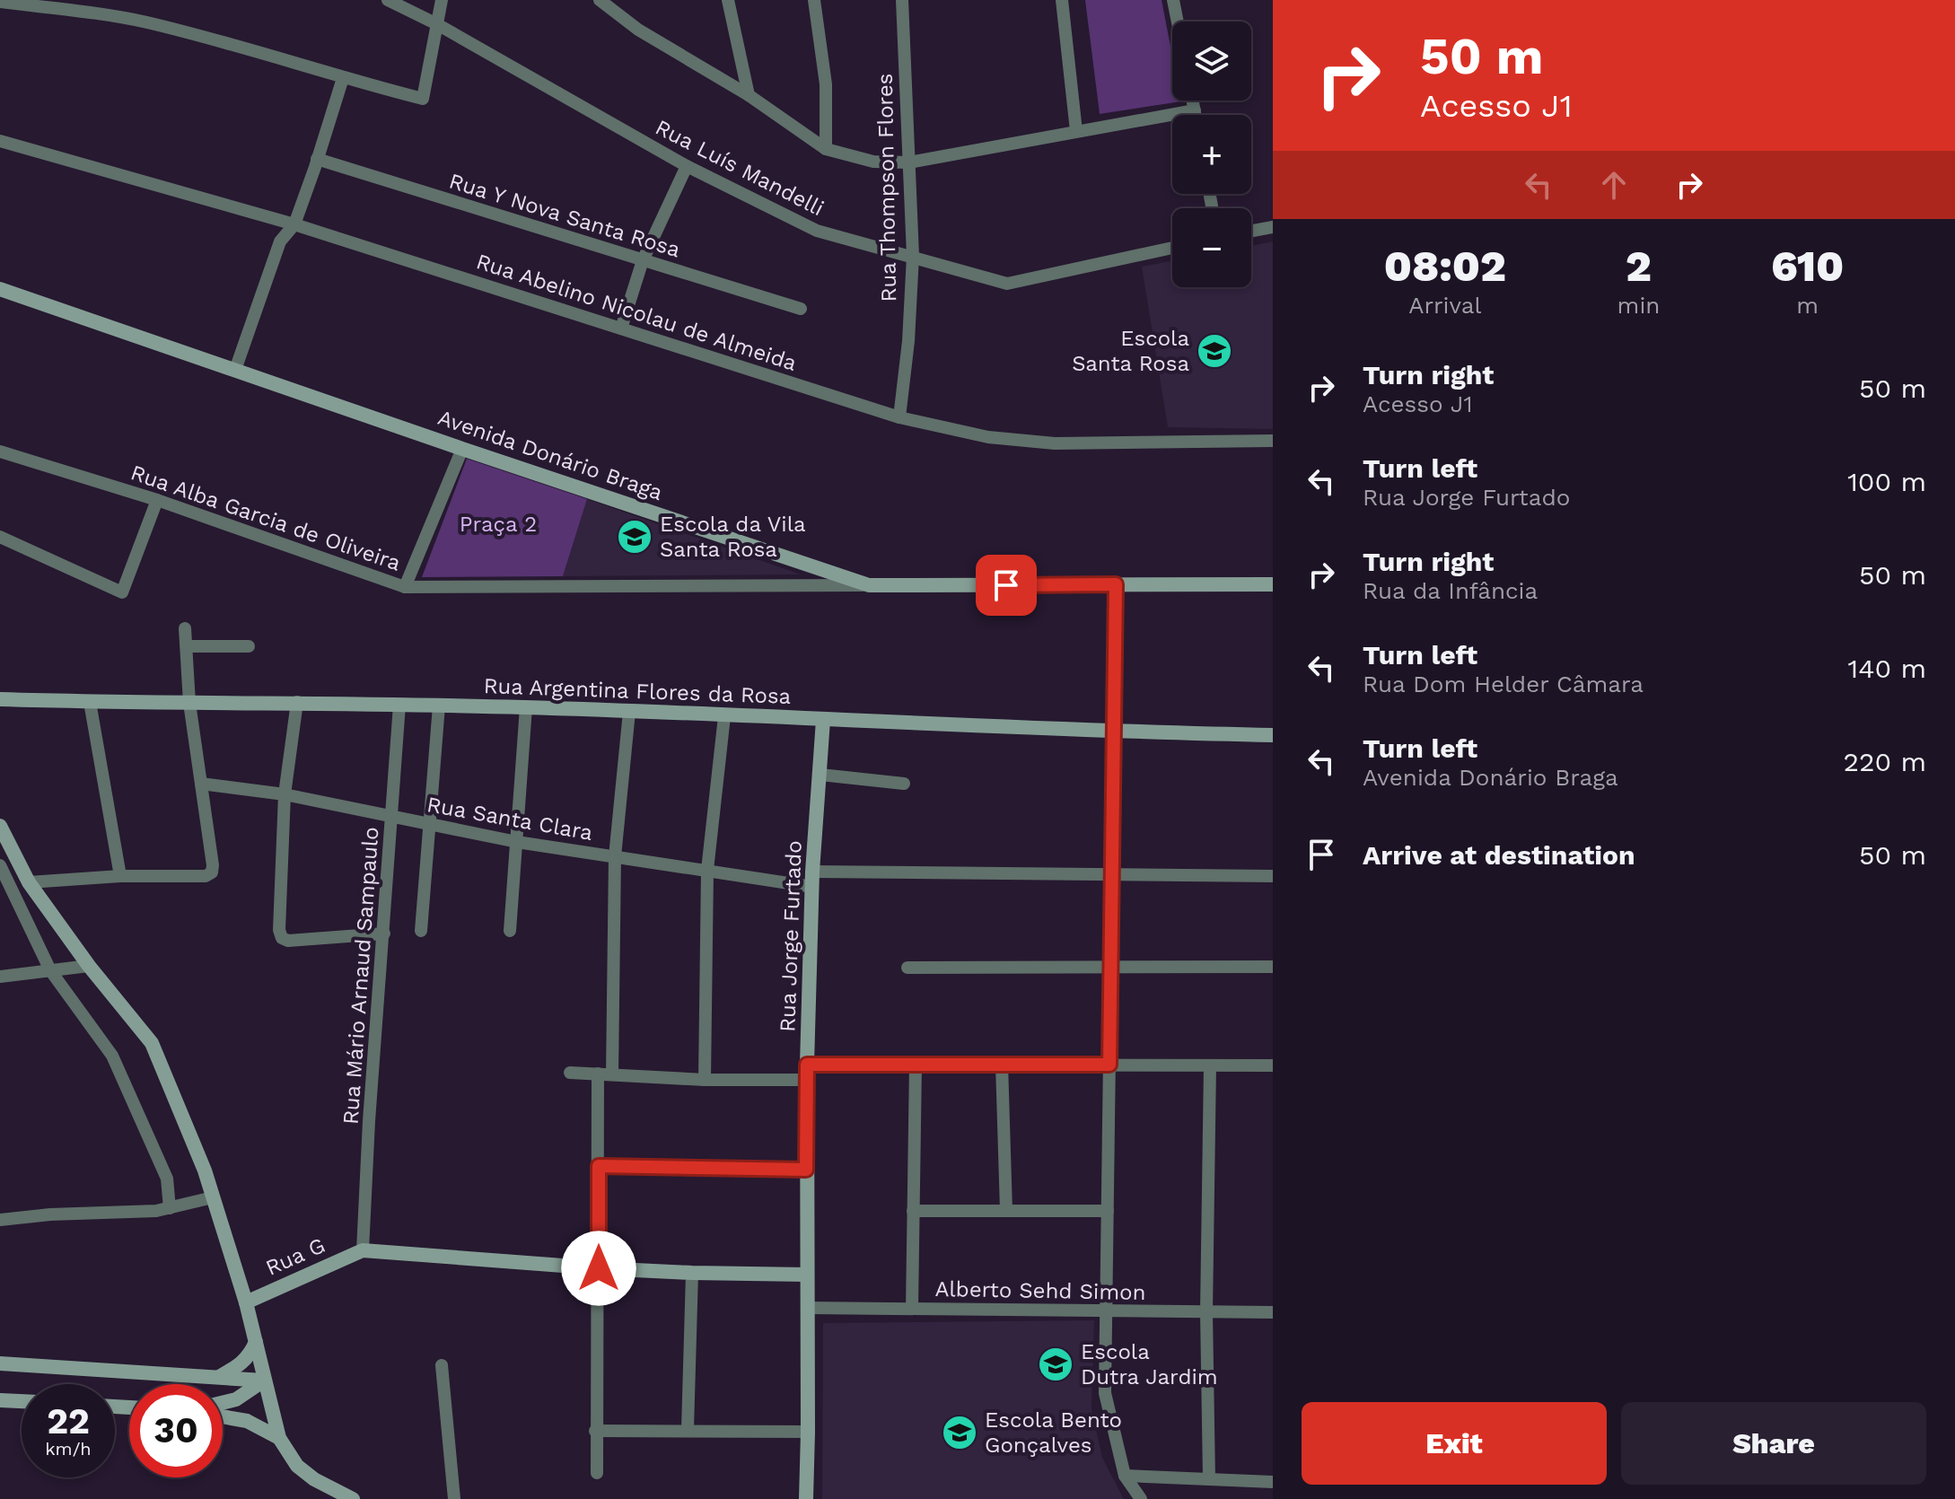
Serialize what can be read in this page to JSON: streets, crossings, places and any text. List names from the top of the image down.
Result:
{
  "streets": {
    "street": [
      "Rua Luís Mandelli",
      "Rua Thompson Flores",
      "Rua Y Nova Santa Rosa",
      "Rua Abelino Nicolau de Almeida",
      "Avenida Donário Braga",
      "Rua Alba Garcia de Oliveira",
      "Rua Argentina Flores da Rosa",
      "Rua Santa Clara",
      "Rua Jorge Furtado",
      "Rua Mário Arnaud Sampaulo",
      "Rua G",
      "Alberto Sehd Simon"
    ]
  },
  "crossings": [
    ["Rua Luís Mandelli", "Rua Thompson Flores"],
    ["Rua Thompson Flores", "Rua Abelino Nicolau de Almeida"],
    ["Avenida Donário Braga", "Rua Alba Garcia de Oliveira"],
    ["Rua Argentina Flores da Rosa", "Rua Jorge Furtado"],
    ["Rua Argentina Flores da Rosa", "Rua Mário Arnaud Sampaulo"],
    ["Rua Santa Clara", "Rua Jorge Furtado"],
    ["Rua Santa Clara", "Rua Mário Arnaud Sampaulo"],
    ["Rua Jorge Furtado", "Alberto Sehd Simon"],
    ["Rua Mário Arnaud Sampaulo", "Rua G"]
  ],
  "parks": ["Praça 2"],
  "places": {
    "school or university": [
      "Escola Santa Rosa",
      "Escola da Vila Santa Rosa",
      "Escola Dutra Jardim",
      "Escola Bento Gonçalves"
    ]
  },
  "page": {
    "turn": ["50 m", "Acesso J1"],
    "map_buttons": ["+", "−"],
    "eta": [
      "08:02",
      "Arrival",
      "2",
      "min",
      "610",
      "m"
    ],
    "list": [
      {
        "name": "Turn right",
        "note": "Acesso J1",
        "value": "50 m"
      },
      {
        "name": "Turn left",
        "note": "Rua Jorge Furtado",
        "value": "100 m"
      },
      {
        "name": "Turn right",
        "note": "Rua da Infância",
        "value": "50 m"
      },
      {
        "name": "Turn left",
        "note": "Rua Dom Helder Câmara",
        "value": "140 m"
      },
      {
        "name": "Turn left",
        "note": "Avenida Donário Braga",
        "value": "220 m"
      },
      {
        "name": "Arrive at destination",
        "value": "50 m"
      }
    ],
    "speed": "22 km/h",
    "limit": "30",
    "buttons": ["Exit", "Share"]
  }
}
